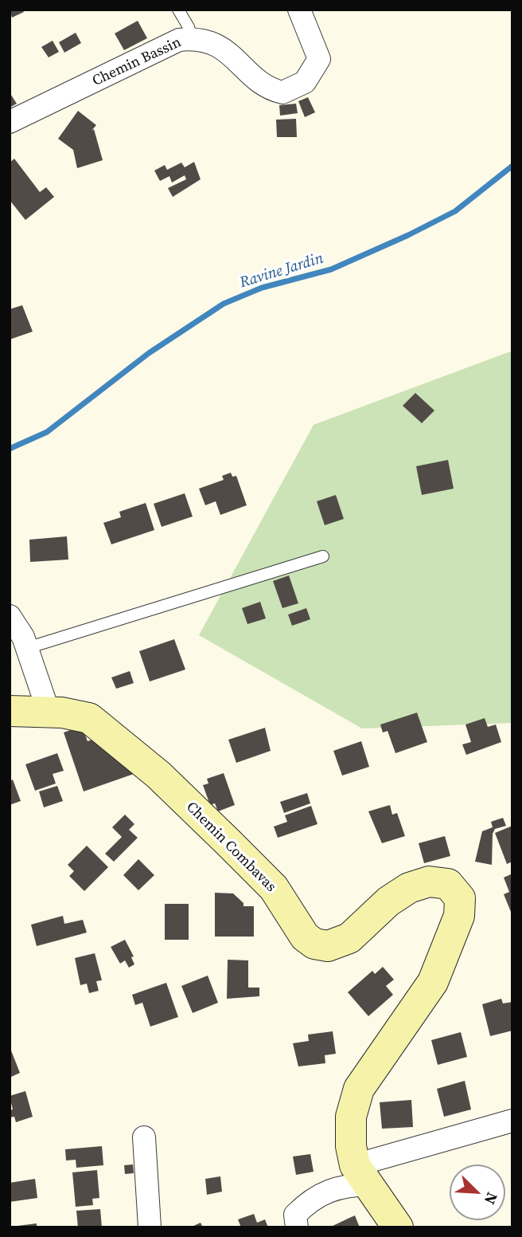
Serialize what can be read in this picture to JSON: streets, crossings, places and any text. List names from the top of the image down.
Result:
{
  "streets": {
    "street": ["Chemin Bassin", "Chemin Combavas"]
  },
  "water": ["Ravine Jardin"],
  "north": "bottom right"
}
